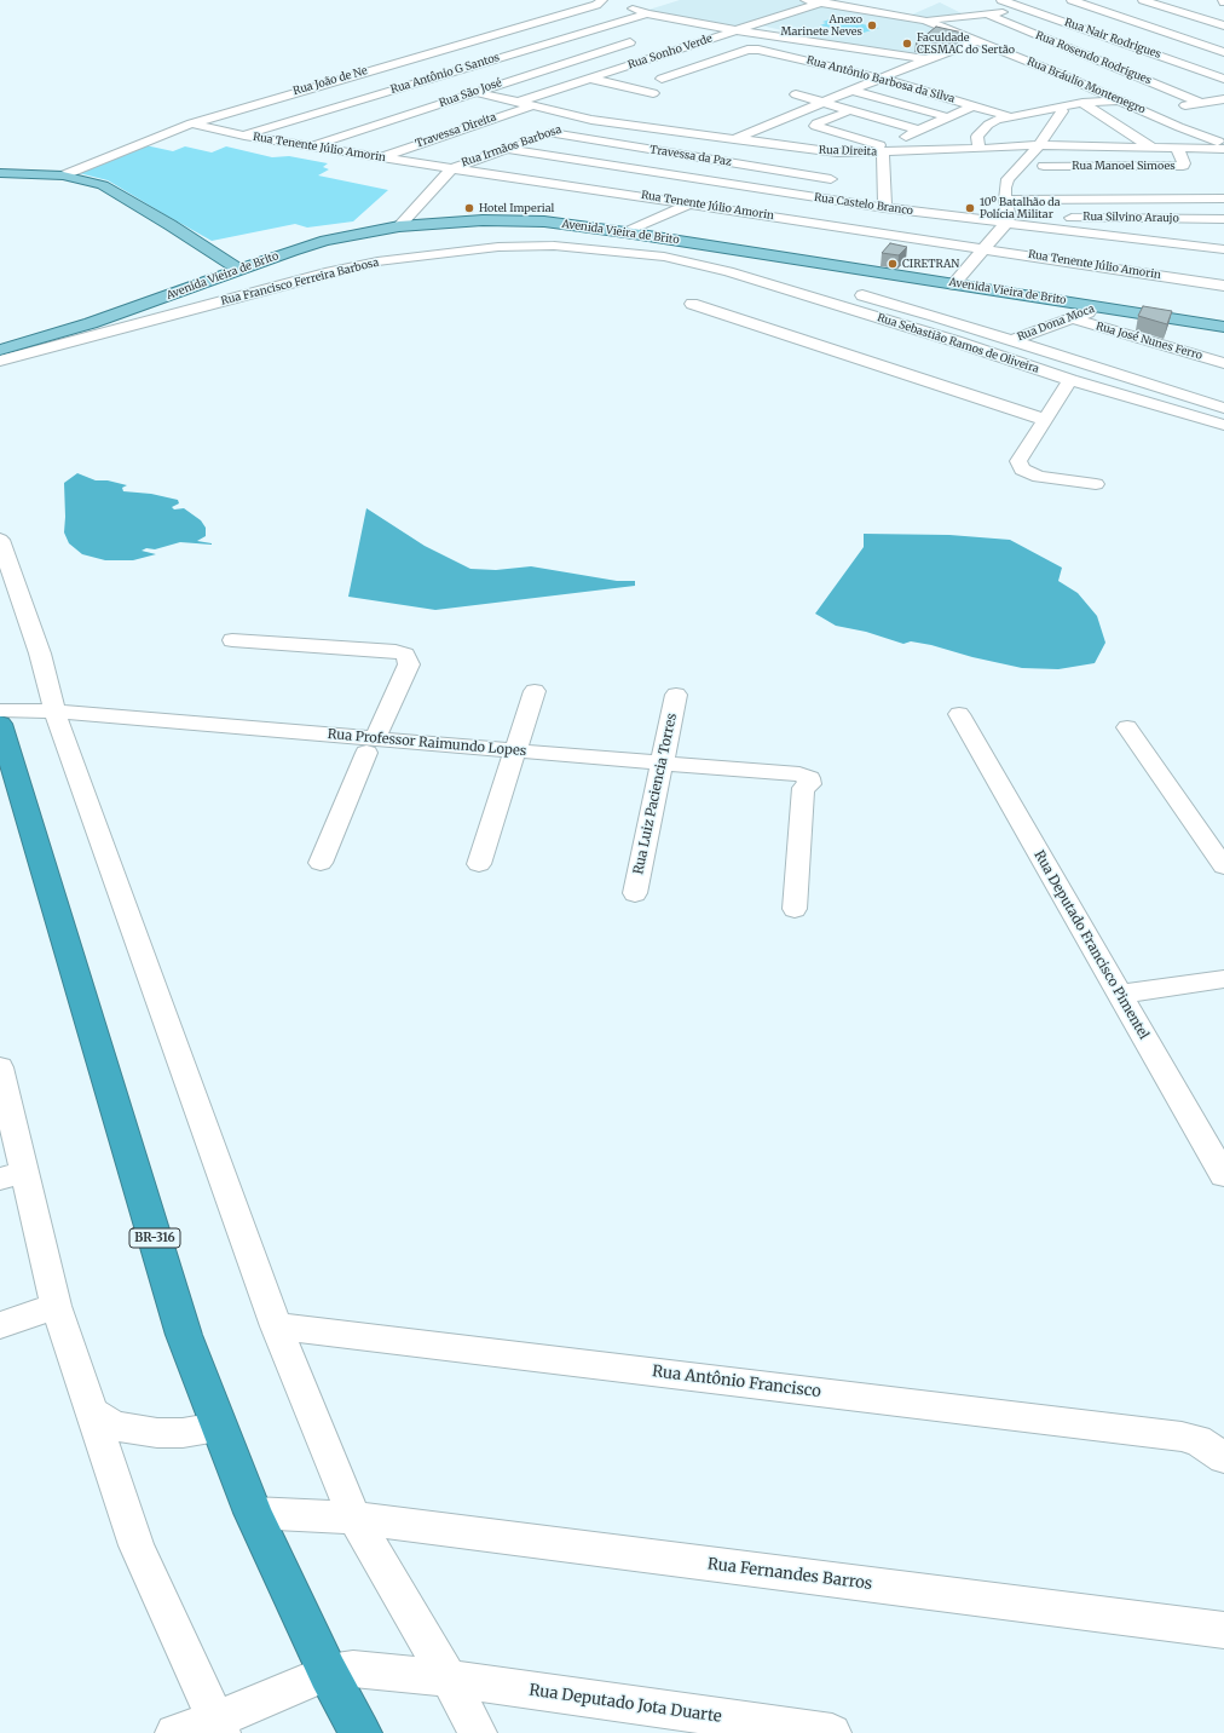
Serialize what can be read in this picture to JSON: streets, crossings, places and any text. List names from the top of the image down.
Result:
{
  "streets": {
    "highway": ["BR-316"],
    "main road": ["Avenida Vieira de Brito"],
    "street": [
      "Rua Nair Rodrigues",
      "Rua Sonho Verde",
      "Rua Rosendo Rodrigues",
      "Rua Antônio G Santos",
      "Rua Antônio Barbosa da Silva",
      "Rua João de Ne",
      "Rua Bráulio Montenegro",
      "Rua São José",
      "Travessa Direita",
      "Rua Irmãos Barbosa",
      "Rua Tenente Júlio Amorin",
      "Rua Direita",
      "Travessa da Paz",
      "Rua Manoel Simoes",
      "Rua Castelo Branco",
      "Rua Silvino Araujo",
      "Rua Francisco Ferreira Barbosa",
      "Rua Dona Moca",
      "Rua José Nunes Ferro",
      "Rua Sebastião Ramos de Oliveira",
      "Rua Professor Raimundo Lopes",
      "Rua Luiz Paciencia Torres",
      "Rua Deputado Francisco Pimentel",
      "Rua Antônio Francisco",
      "Rua Fernandes Barros",
      "Rua Deputado Jota Duarte"
    ]
  },
  "crossings": [
    ["Rua Sonho Verde", "Rua João de Ne"],
    ["Rua Sonho Verde", "Rua Bráulio Montenegro"],
    ["Rua Sonho Verde", "Rua Direita"],
    ["Rua Antônio G Santos", "Rua João de Ne"],
    ["Rua Antônio G Santos", "Rua Tenente Júlio Amorin"],
    ["Rua Antônio G Santos", "Rua Direita"],
    ["Rua João de Ne", "Rua Tenente Júlio Amorin"],
    ["Rua São José", "Rua Tenente Júlio Amorin"],
    ["Rua São José", "Rua Direita"],
    ["Travessa Direita", "Rua Tenente Júlio Amorin"],
    ["Travessa Direita", "Rua Direita"],
    ["Rua Irmãos Barbosa", "Rua Tenente Júlio Amorin"],
    ["Rua Irmãos Barbosa", "Rua Direita"],
    ["Rua Irmãos Barbosa", "Travessa da Paz"],
    ["Rua Irmãos Barbosa", "Rua Castelo Branco"],
    ["Rua Irmãos Barbosa", "Avenida Vieira de Brito"],
    ["Rua Direita", "Travessa da Paz"],
    ["Rua Castelo Branco", "Rua Silvino Araujo"],
    ["Avenida Vieira de Brito", "Rua Dona Moca"],
    ["Rua Francisco Ferreira Barbosa", "Rua Sebastião Ramos de Oliveira"],
    ["Rua Dona Moca", "Rua José Nunes Ferro"],
    ["Rua Dona Moca", "Rua Sebastião Ramos de Oliveira"],
    ["Rua Professor Raimundo Lopes", "Rua Luiz Paciencia Torres"],
    ["BR-316", "Rua Fernandes Barros"],
    ["BR-316", "Rua Deputado Jota Duarte"]
  ],
  "places": [
    "Anexo Marinete Neves",
    "Faculdade CESMAC do Sertão",
    "Hotel Imperial",
    "10º Batalhão da Polícia Militar",
    "CIRETRAN"
  ]
}
